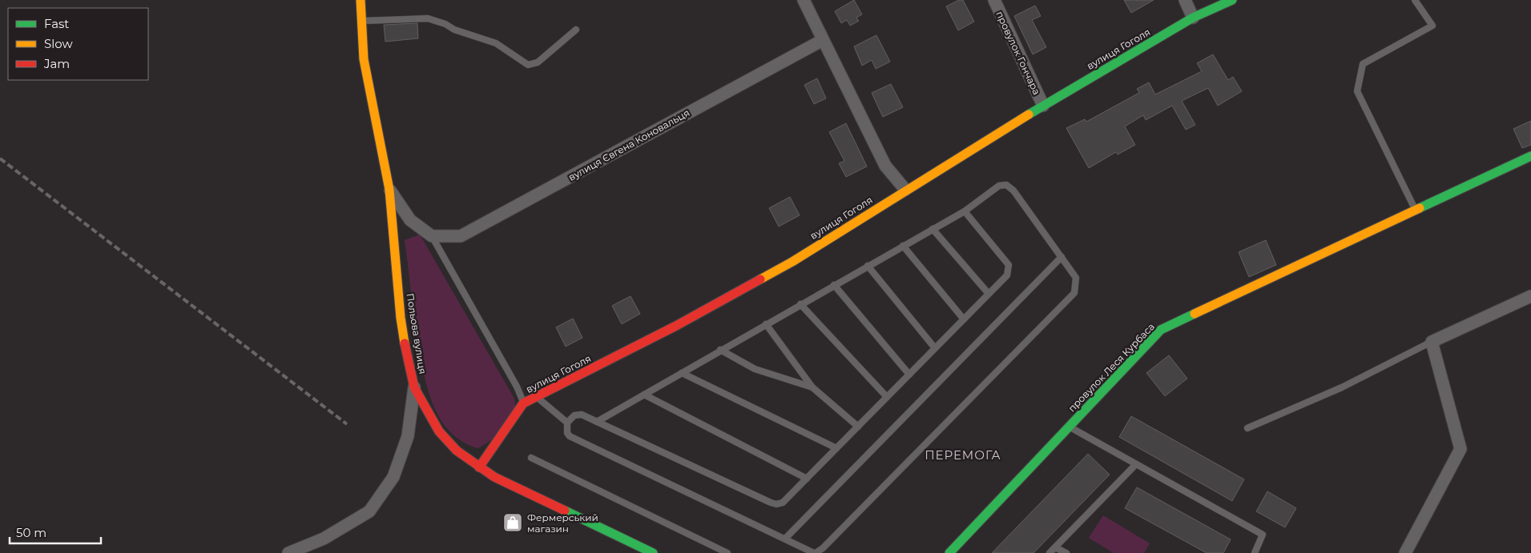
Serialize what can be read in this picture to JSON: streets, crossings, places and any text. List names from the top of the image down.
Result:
{
  "streets": {
    "street": [
      "вулиця Гоголя",
      "провулок Гончара",
      "вулиця Євгена Коновальця",
      "Польова вулиця",
      "провулок Леся Курбаса"
    ]
  },
  "crossings": [
    ["вулиця Гоголя", "провулок Гончара"],
    ["вулиця Гоголя", "Польова вулиця"]
  ],
  "districts": ["ПЕРЕМОГА"],
  "places": {
    "shop": ["Фермерський магазин"]
  },
  "legend": ["Fast", "Slow", "Jam"],
  "scale_bar": "50 m"
}
